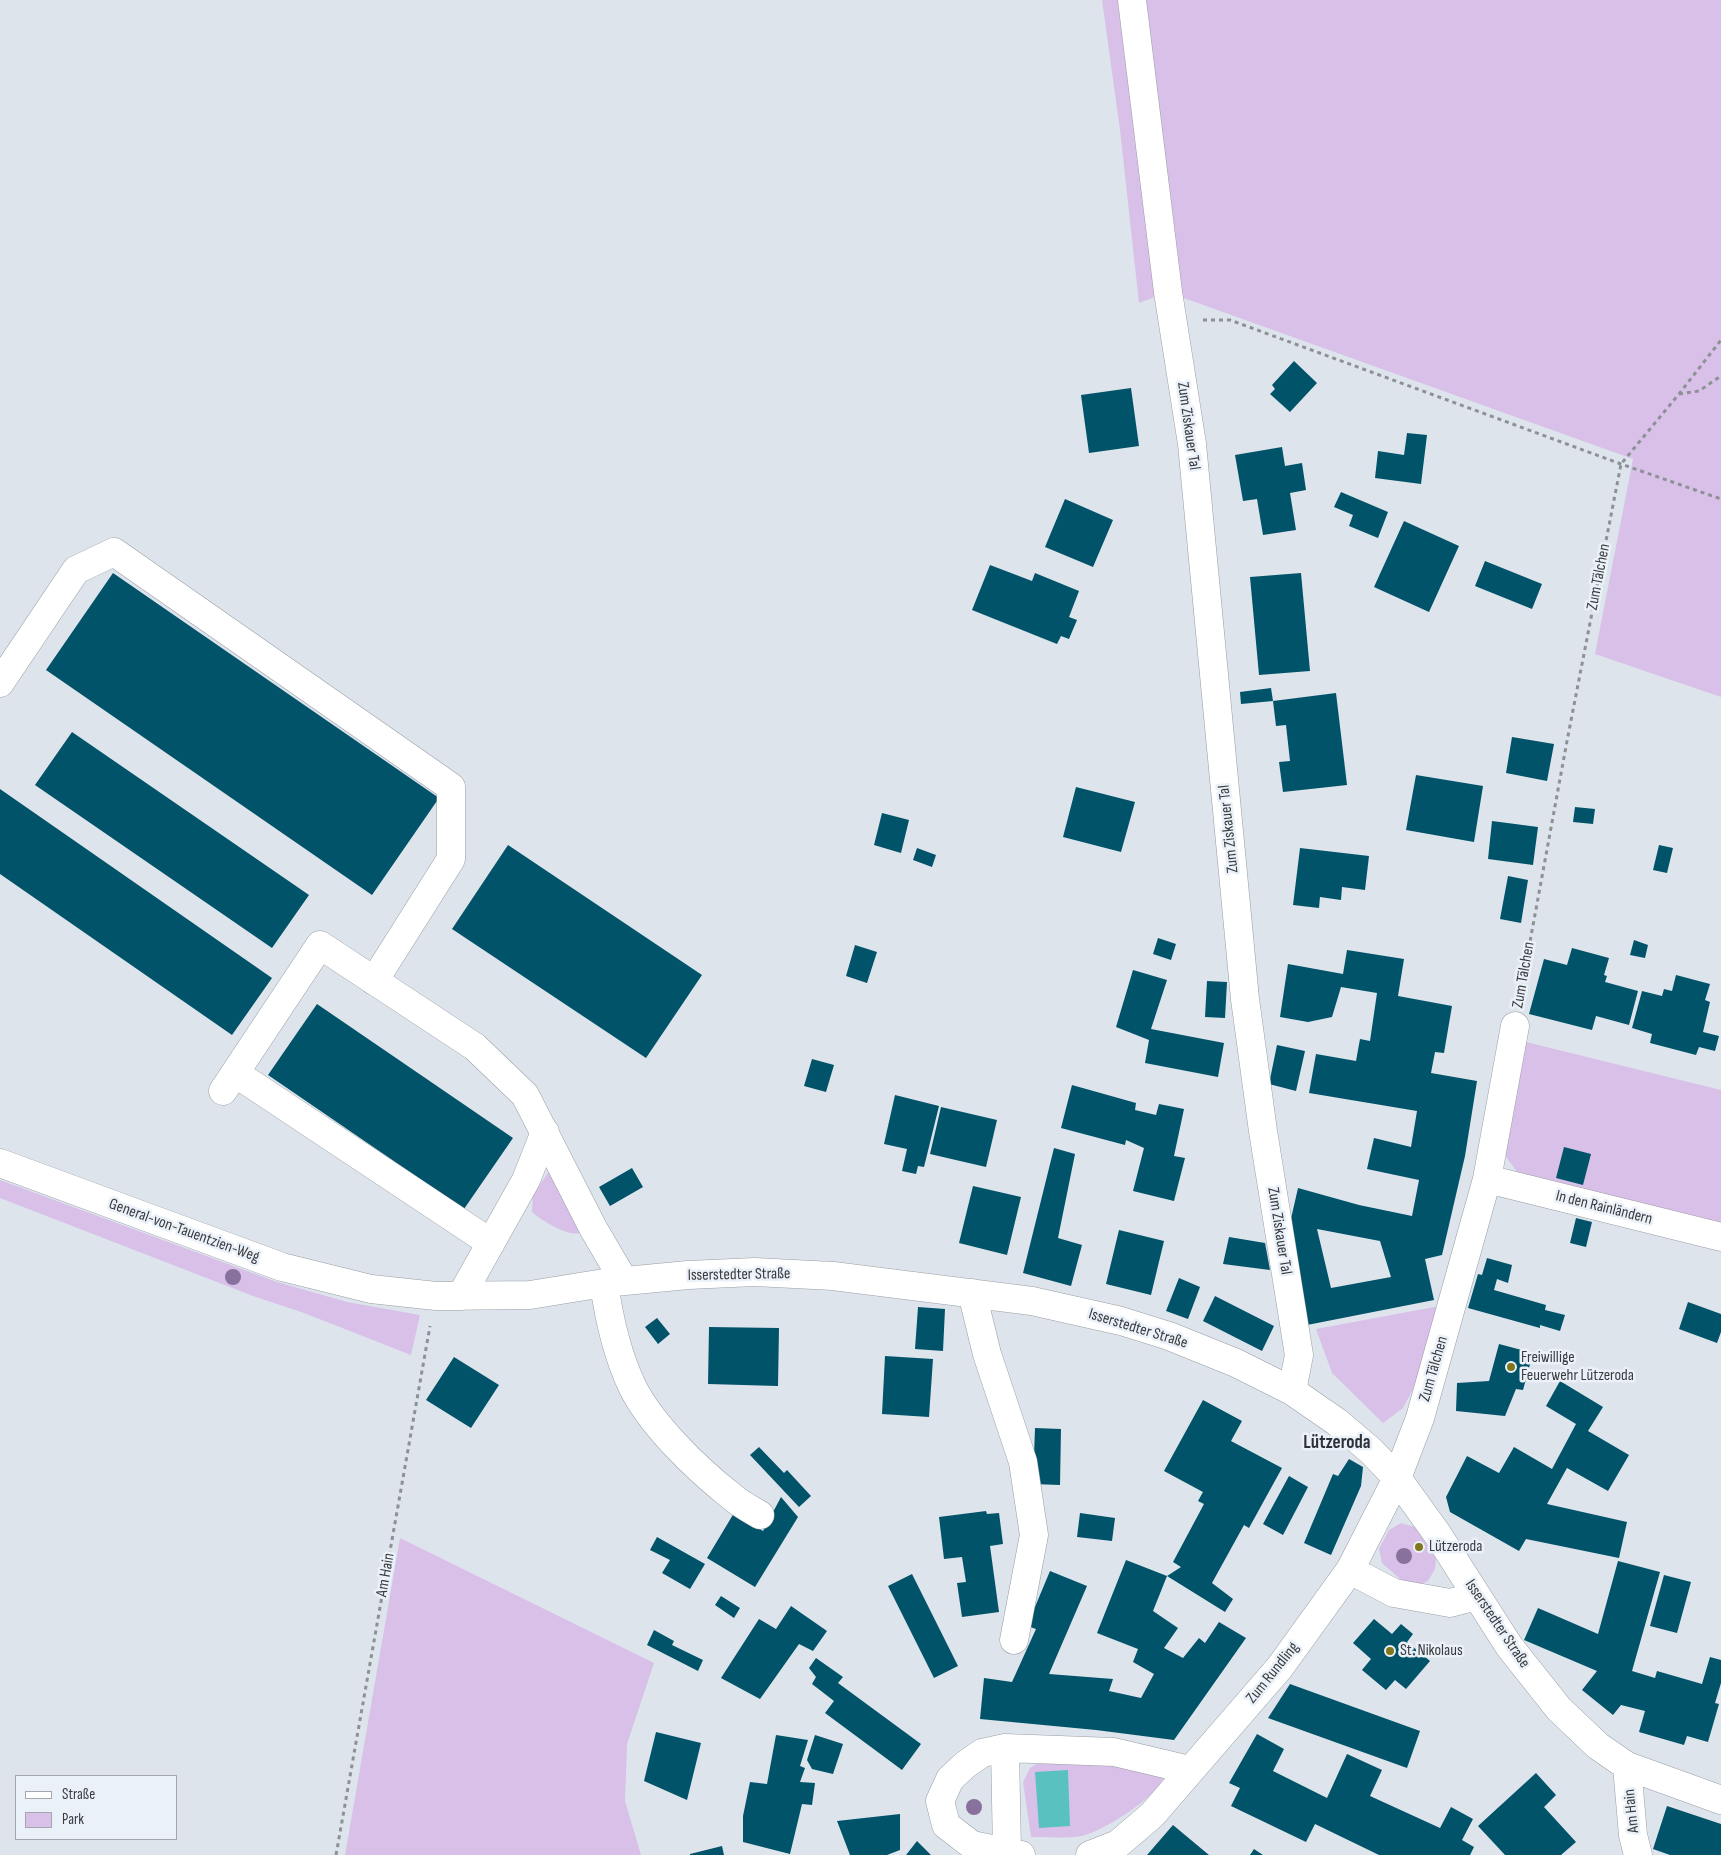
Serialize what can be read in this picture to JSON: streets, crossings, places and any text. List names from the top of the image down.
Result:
{
  "streets": {
    "street": [
      "Zum Ziskauer Tal",
      "Zum Tälchen",
      "In den Rainländern",
      "General-von-Tauentzien-Weg",
      "Isserstedter Straße",
      "Am Hain",
      "Zum Rundling"
    ]
  },
  "crossings": [
    ["Zum Ziskauer Tal", "Isserstedter Straße"],
    ["Zum Tälchen", "In den Rainländern"],
    ["Zum Tälchen", "Isserstedter Straße"],
    ["Zum Tälchen", "Zum Rundling"],
    ["General-von-Tauentzien-Weg", "Isserstedter Straße"],
    ["Isserstedter Straße", "Am Hain"],
    ["Isserstedter Straße", "Zum Rundling"]
  ],
  "districts": ["Lützeroda"],
  "places": ["Freiwillige Feuerwehr Lützeroda", "Lützeroda", "St. Nikolaus"],
  "legend": ["Straße", "Park"]
}
